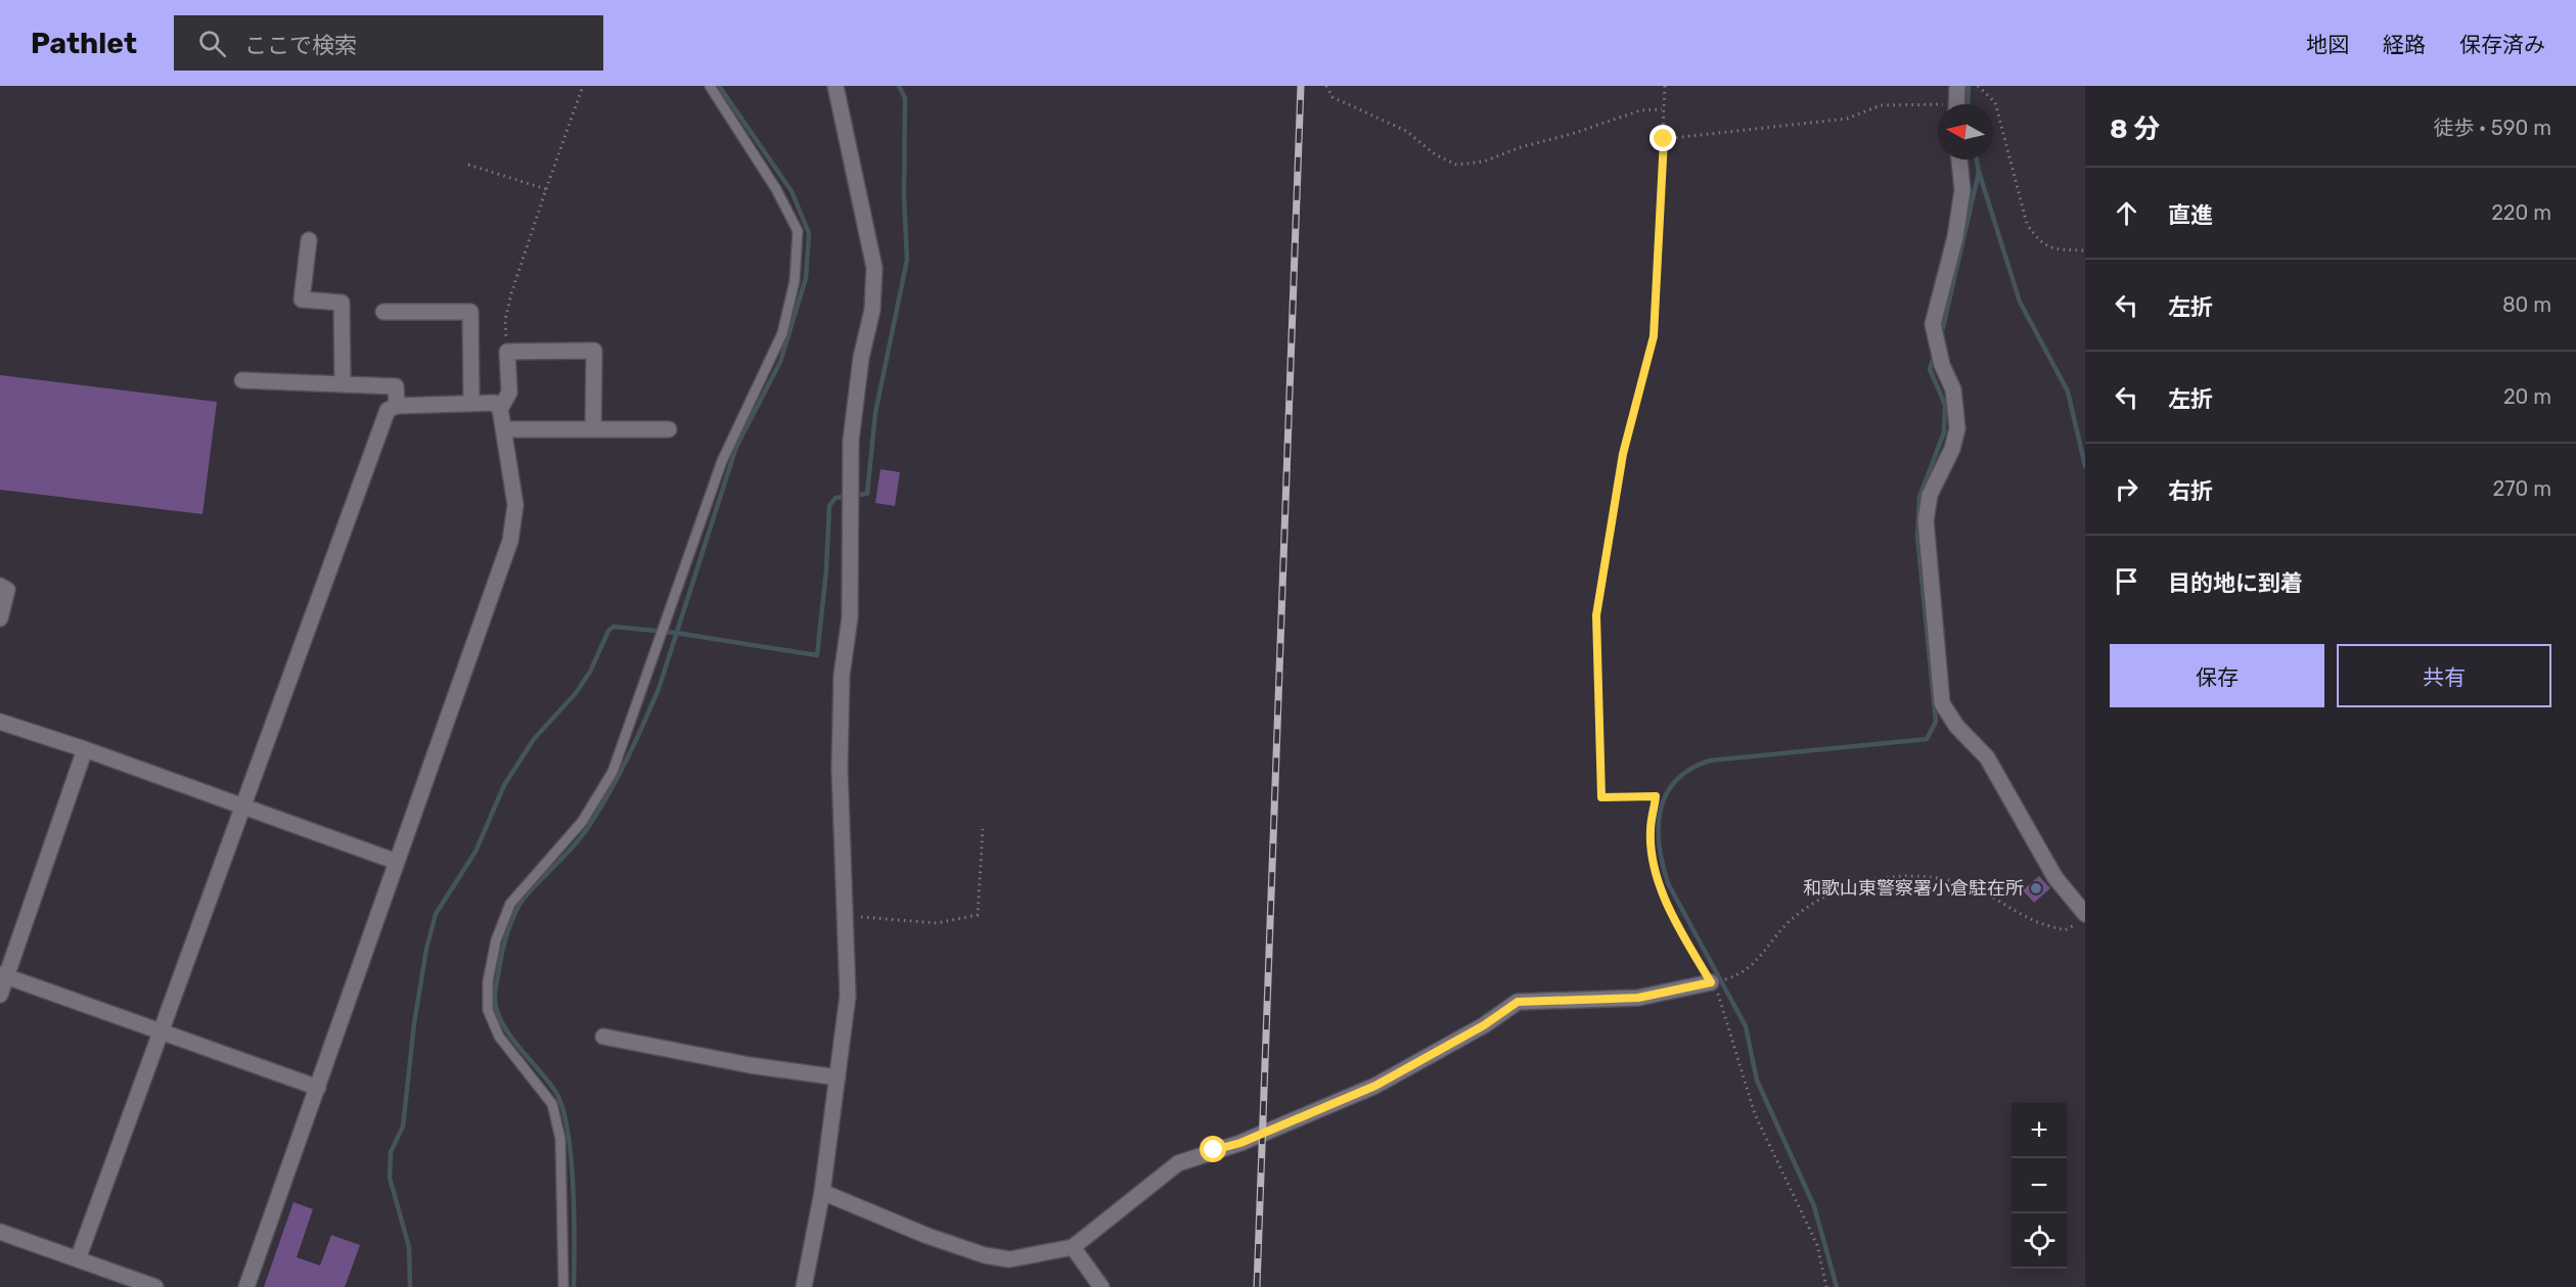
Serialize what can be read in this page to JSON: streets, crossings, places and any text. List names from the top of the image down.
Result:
{
  "places": ["和歌山東警察署小倉駐在所"],
  "north": "left",
  "page": {
    "header": "Pathlet",
    "search": "ここで検索",
    "nav": ["地図", "経路", "保存済み"],
    "heading": ["8 分", "徒歩 · 590 m"],
    "list": [
      ["直進", "220 m"],
      ["左折", "80 m"],
      ["左折", "20 m"],
      ["右折", "270 m"],
      "目的地に到着"
    ],
    "buttons": ["保存", "共有"],
    "map_buttons": ["+", "−"]
  }
}
